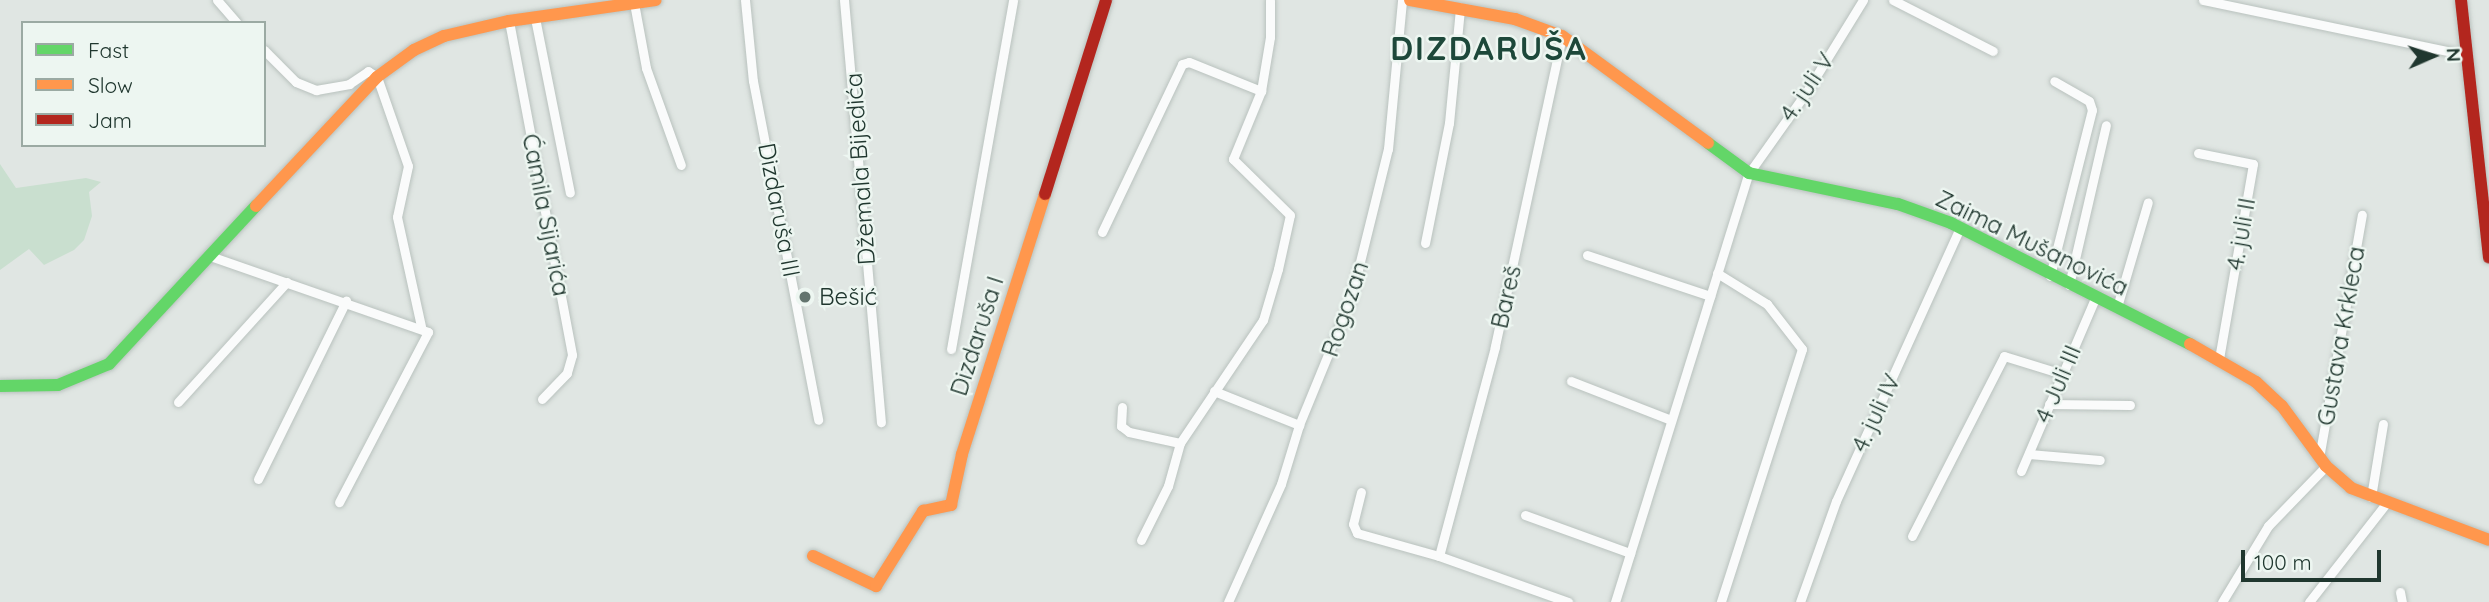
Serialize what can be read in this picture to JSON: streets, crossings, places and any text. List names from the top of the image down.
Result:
{
  "streets": {
    "street": [
      "4. juli V",
      "Džemala Bijedića",
      "Dizdaruša III",
      "Ćamila Sijarića",
      "4. juli II",
      "Zaima Mušanovića",
      "Bareš",
      "Rogozan",
      "Dizdaruša I",
      "Gustava Krkleca",
      "4 Juli III",
      "4. juli IV"
    ]
  },
  "crossings": [
    ["4. juli V", "Zaima Mušanovića"],
    ["4. juli II", "Zaima Mušanovića"],
    ["Zaima Mušanovića", "Bareš"],
    ["Zaima Mušanovića", "Gustava Krkleca"],
    ["Zaima Mušanovića", "4 Juli III"],
    ["Zaima Mušanovića", "4. juli IV"]
  ],
  "districts": ["DIZDARUŠA"],
  "places": ["Bešić"],
  "legend": ["Fast", "Slow", "Jam"],
  "scale_bar": "100 m",
  "north": "right"
}
